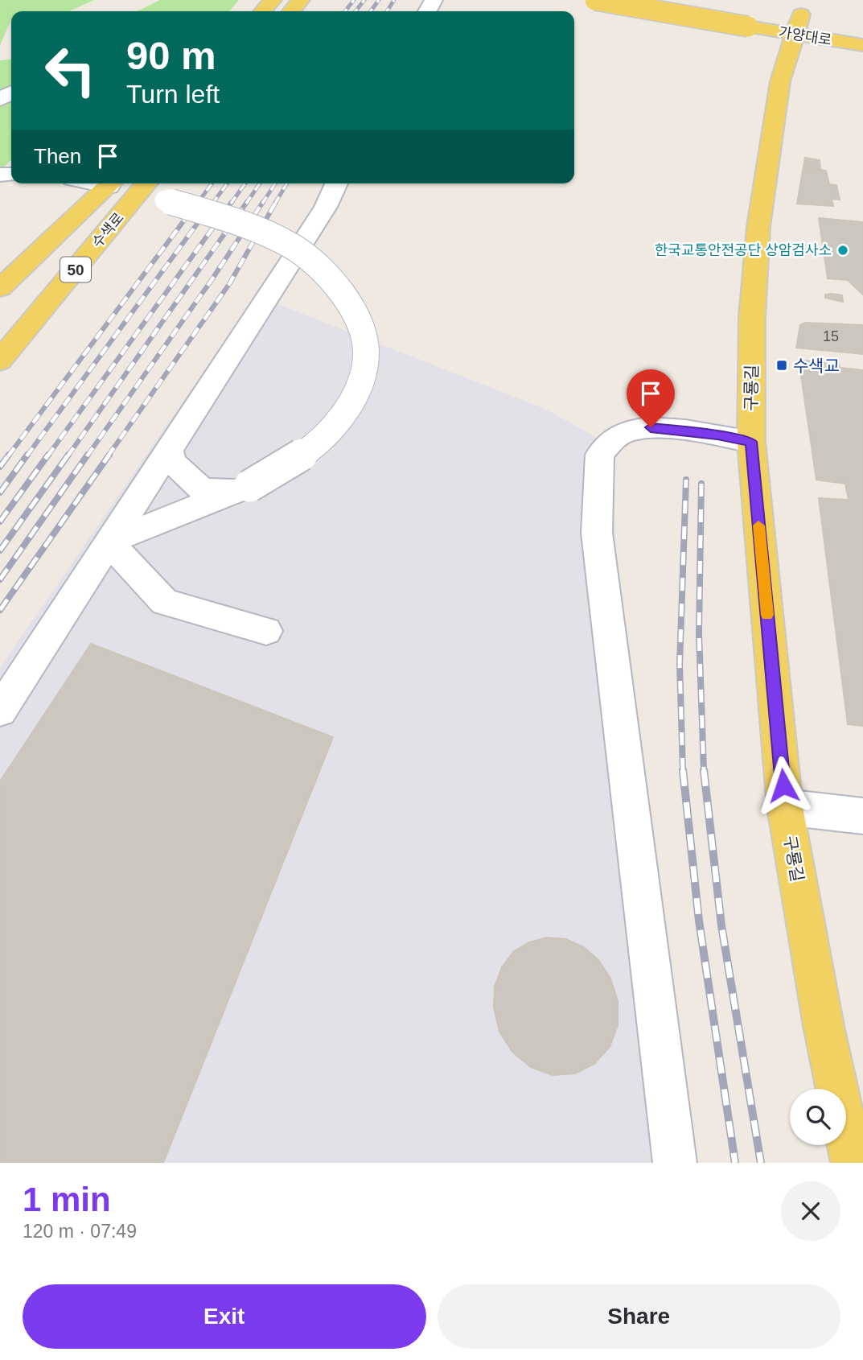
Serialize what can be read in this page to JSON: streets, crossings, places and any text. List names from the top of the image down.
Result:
{
  "streets": {
    "main road": [
      "가양대로",
      "수색로",
      "50",
      "구룡길"
    ]
  },
  "crossings": [
    ["가양대로", "구룡길"]
  ],
  "places": {
    "other": ["한국교통안전공단 상암검사소"],
    "transit": ["수색교"]
  },
  "house_numbers": ["15"],
  "page": {
    "turn": ["90 m", "Turn left"],
    "then": "Then",
    "heading": ["1 min", "120 m · 07:49"],
    "buttons": ["Exit", "Share"]
  }
}
